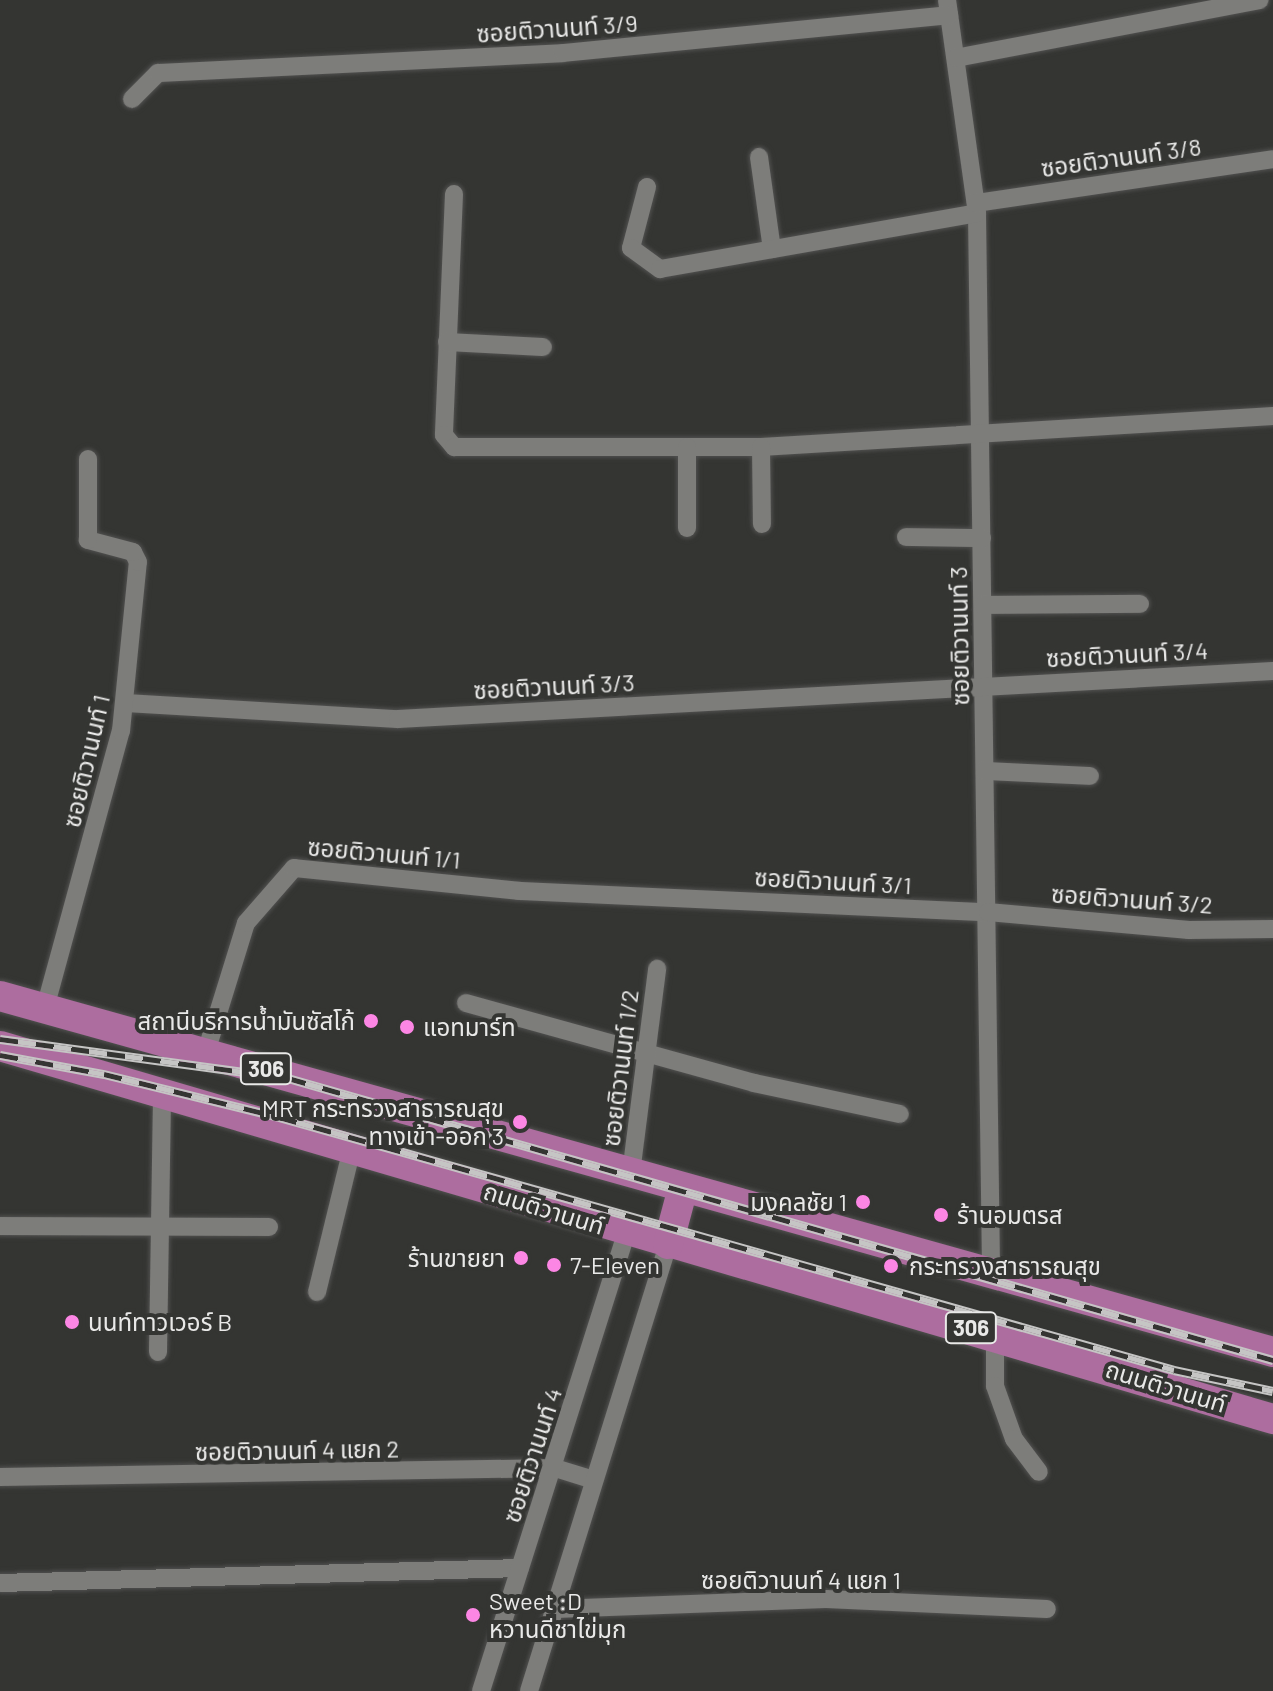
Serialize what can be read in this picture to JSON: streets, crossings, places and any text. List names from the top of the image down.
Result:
{
  "streets": {
    "main road": ["306", "ถนนติวานนท์"],
    "street": [
      "ซอยติวานนท์ 3/9",
      "ซอยติวานนท์ 3/8",
      "ซอยติวานนท์ 3",
      "ซอยติวานนท์ 3/4",
      "ซอยติวานนท์ 3/3",
      "ซอยติวานนท์ 1",
      "ซอยติวานนท์ 1/1",
      "ซอยติวานนท์ 3/1",
      "ซอยติวานนท์ 3/2",
      "ซอยติวานนท์ 1/2",
      "ซอยติวานนท์ 4 แยก 2",
      "ซอยติวานนท์ 4",
      "ซอยติวานนท์ 4 แยก 1"
    ]
  },
  "crossings": [
    ["ซอยติวานนท์ 3/9", "ซอยติวานนท์ 3"],
    ["ซอยติวานนท์ 3/8", "ซอยติวานนท์ 3"],
    ["ซอยติวานนท์ 3", "ซอยติวานนท์ 3/4"],
    ["ซอยติวานนท์ 3", "ซอยติวานนท์ 3/3"],
    ["ซอยติวานนท์ 3", "ซอยติวานนท์ 3/1"],
    ["ซอยติวานนท์ 3", "ซอยติวานนท์ 3/2"],
    ["ซอยติวานนท์ 3", "306"],
    ["ซอยติวานนท์ 3/4", "ซอยติวานนท์ 3/3"],
    ["ซอยติวานนท์ 3/3", "ซอยติวานนท์ 1"],
    ["ซอยติวานนท์ 1", "306"],
    ["ซอยติวานนท์ 1/1", "ซอยติวานนท์ 3/1"],
    ["ซอยติวานนท์ 1/1", "306"],
    ["ซอยติวานนท์ 3/1", "ซอยติวานนท์ 3/2"],
    ["ซอยติวานนท์ 1/2", "306"],
    ["ถนนติวานนท์", "ซอยติวานนท์ 4"],
    ["ซอยติวานนท์ 4 แยก 2", "ซอยติวานนท์ 4"]
  ],
  "places": [
    "สถานีบริการน้ำมันซัสโก้",
    "แอทมาร์ท",
    "MRT กระทรวงสาธารณสุข ทางเข้า-ออก 3",
    "มงคลชัย 1",
    "ร้านอมตรส",
    "ร้านขายยา",
    "7-Eleven",
    "กระทรวงสาธารณสุข",
    "นนท์ทาวเวอร์ B",
    "Sweet :D หวานดีชาไข่มุก"
  ]
}
